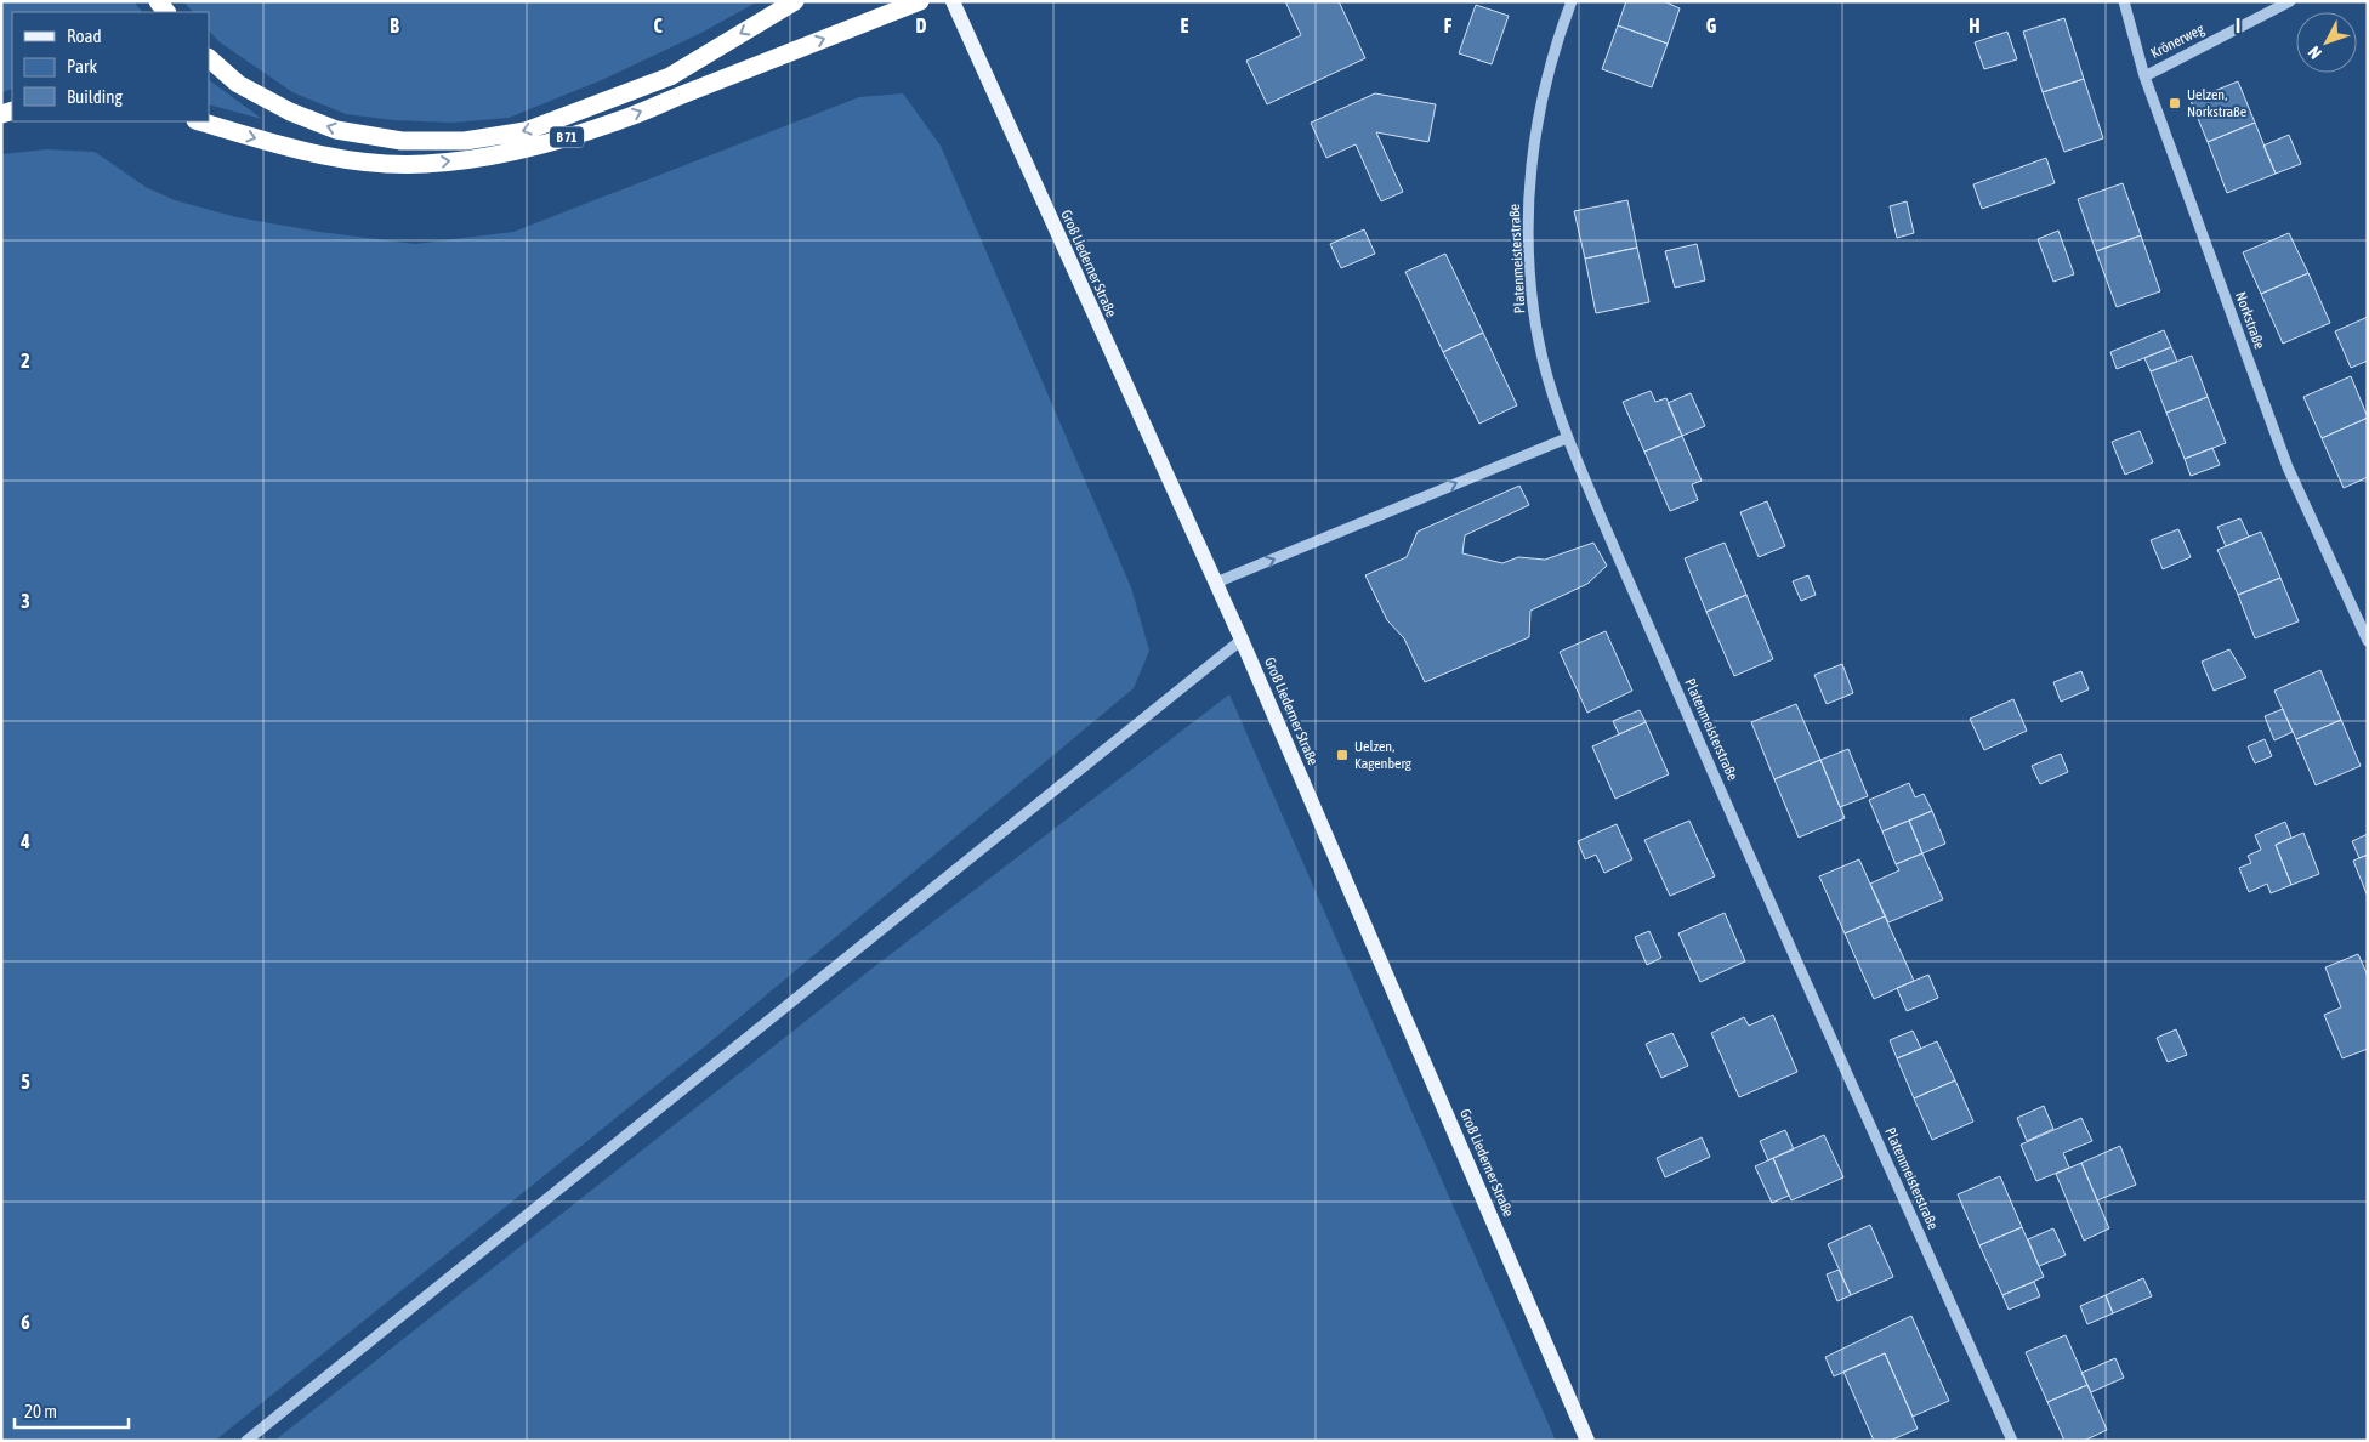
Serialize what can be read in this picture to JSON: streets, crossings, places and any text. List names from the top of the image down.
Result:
{
  "streets": {
    "highway": ["B 71"],
    "main road": ["Groß Liederner Straße"],
    "street": ["Krönerweg", "Platenmeisterstraße", "Norkstraße"]
  },
  "crossings": [
    ["Krönerweg", "Norkstraße"]
  ],
  "places": {
    "transit": ["Uelzen, Norkstraße", "Uelzen, Kagenberg"]
  },
  "legend": ["Road", "Park", "Building"],
  "scale_bar": "20 m",
  "north": "bottom left",
  "grid": {
    "columns": [
      "B",
      "C",
      "D",
      "E",
      "F",
      "G",
      "H",
      "I"
    ],
    "rows": [
      "2",
      "3",
      "4",
      "5",
      "6"
    ]
  }
}
